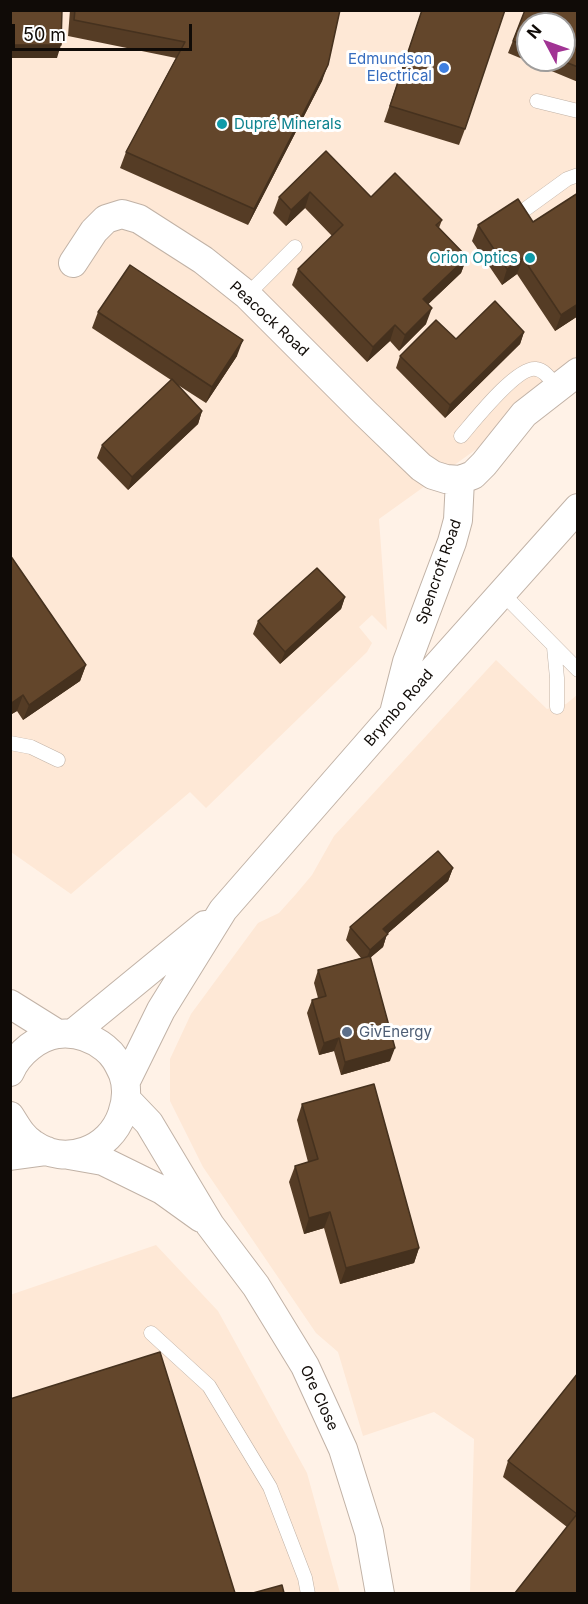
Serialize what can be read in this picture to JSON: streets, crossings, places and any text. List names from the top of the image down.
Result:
{
  "streets": {
    "street": [
      "Peacock Road",
      "Spencroft Road",
      "Brymbo Road",
      "Ore Close"
    ]
  },
  "crossings": [
    ["Peacock Road", "Spencroft Road"],
    ["Spencroft Road", "Brymbo Road"],
    ["Brymbo Road", "Ore Close"]
  ],
  "places": [
    "Edmundson Electrical",
    "Dupré Minerals",
    "Orion Optics",
    "GivEnergy"
  ],
  "scale_bar": "50 m",
  "north": "top left"
}
